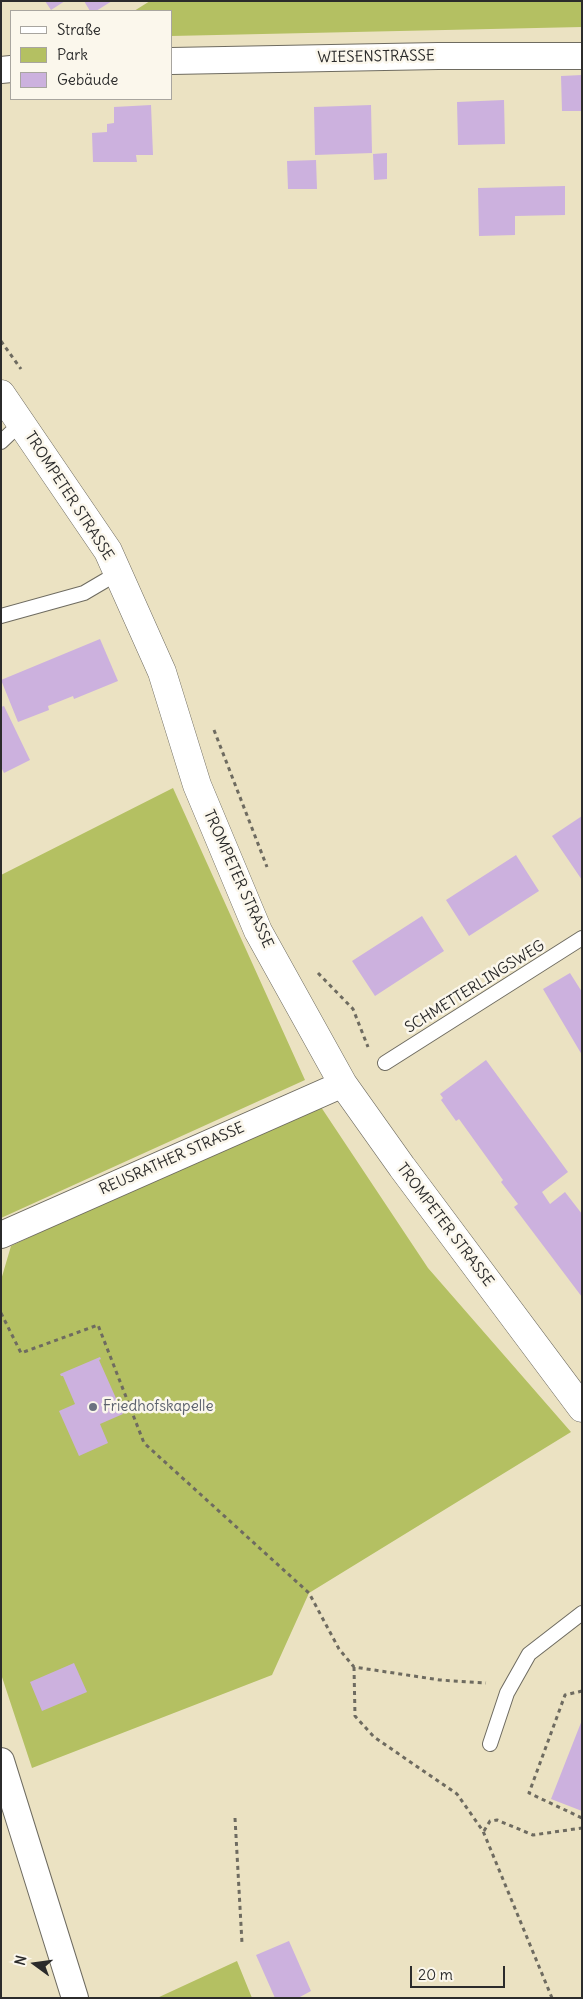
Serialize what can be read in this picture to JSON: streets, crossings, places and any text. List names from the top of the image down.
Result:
{
  "streets": {
    "main road": ["TROMPETER STRASSE"],
    "street": ["WIESENSTRASSE", "REUSRATHER STRASSE"],
    "lane": ["SCHMETTERLINGSWEG"]
  },
  "crossings": [
    ["TROMPETER STRASSE", "REUSRATHER STRASSE"]
  ],
  "places": ["Friedhofskapelle"],
  "legend": ["Straße", "Park", "Gebäude"],
  "scale_bar": "20 m",
  "north": "left"
}
